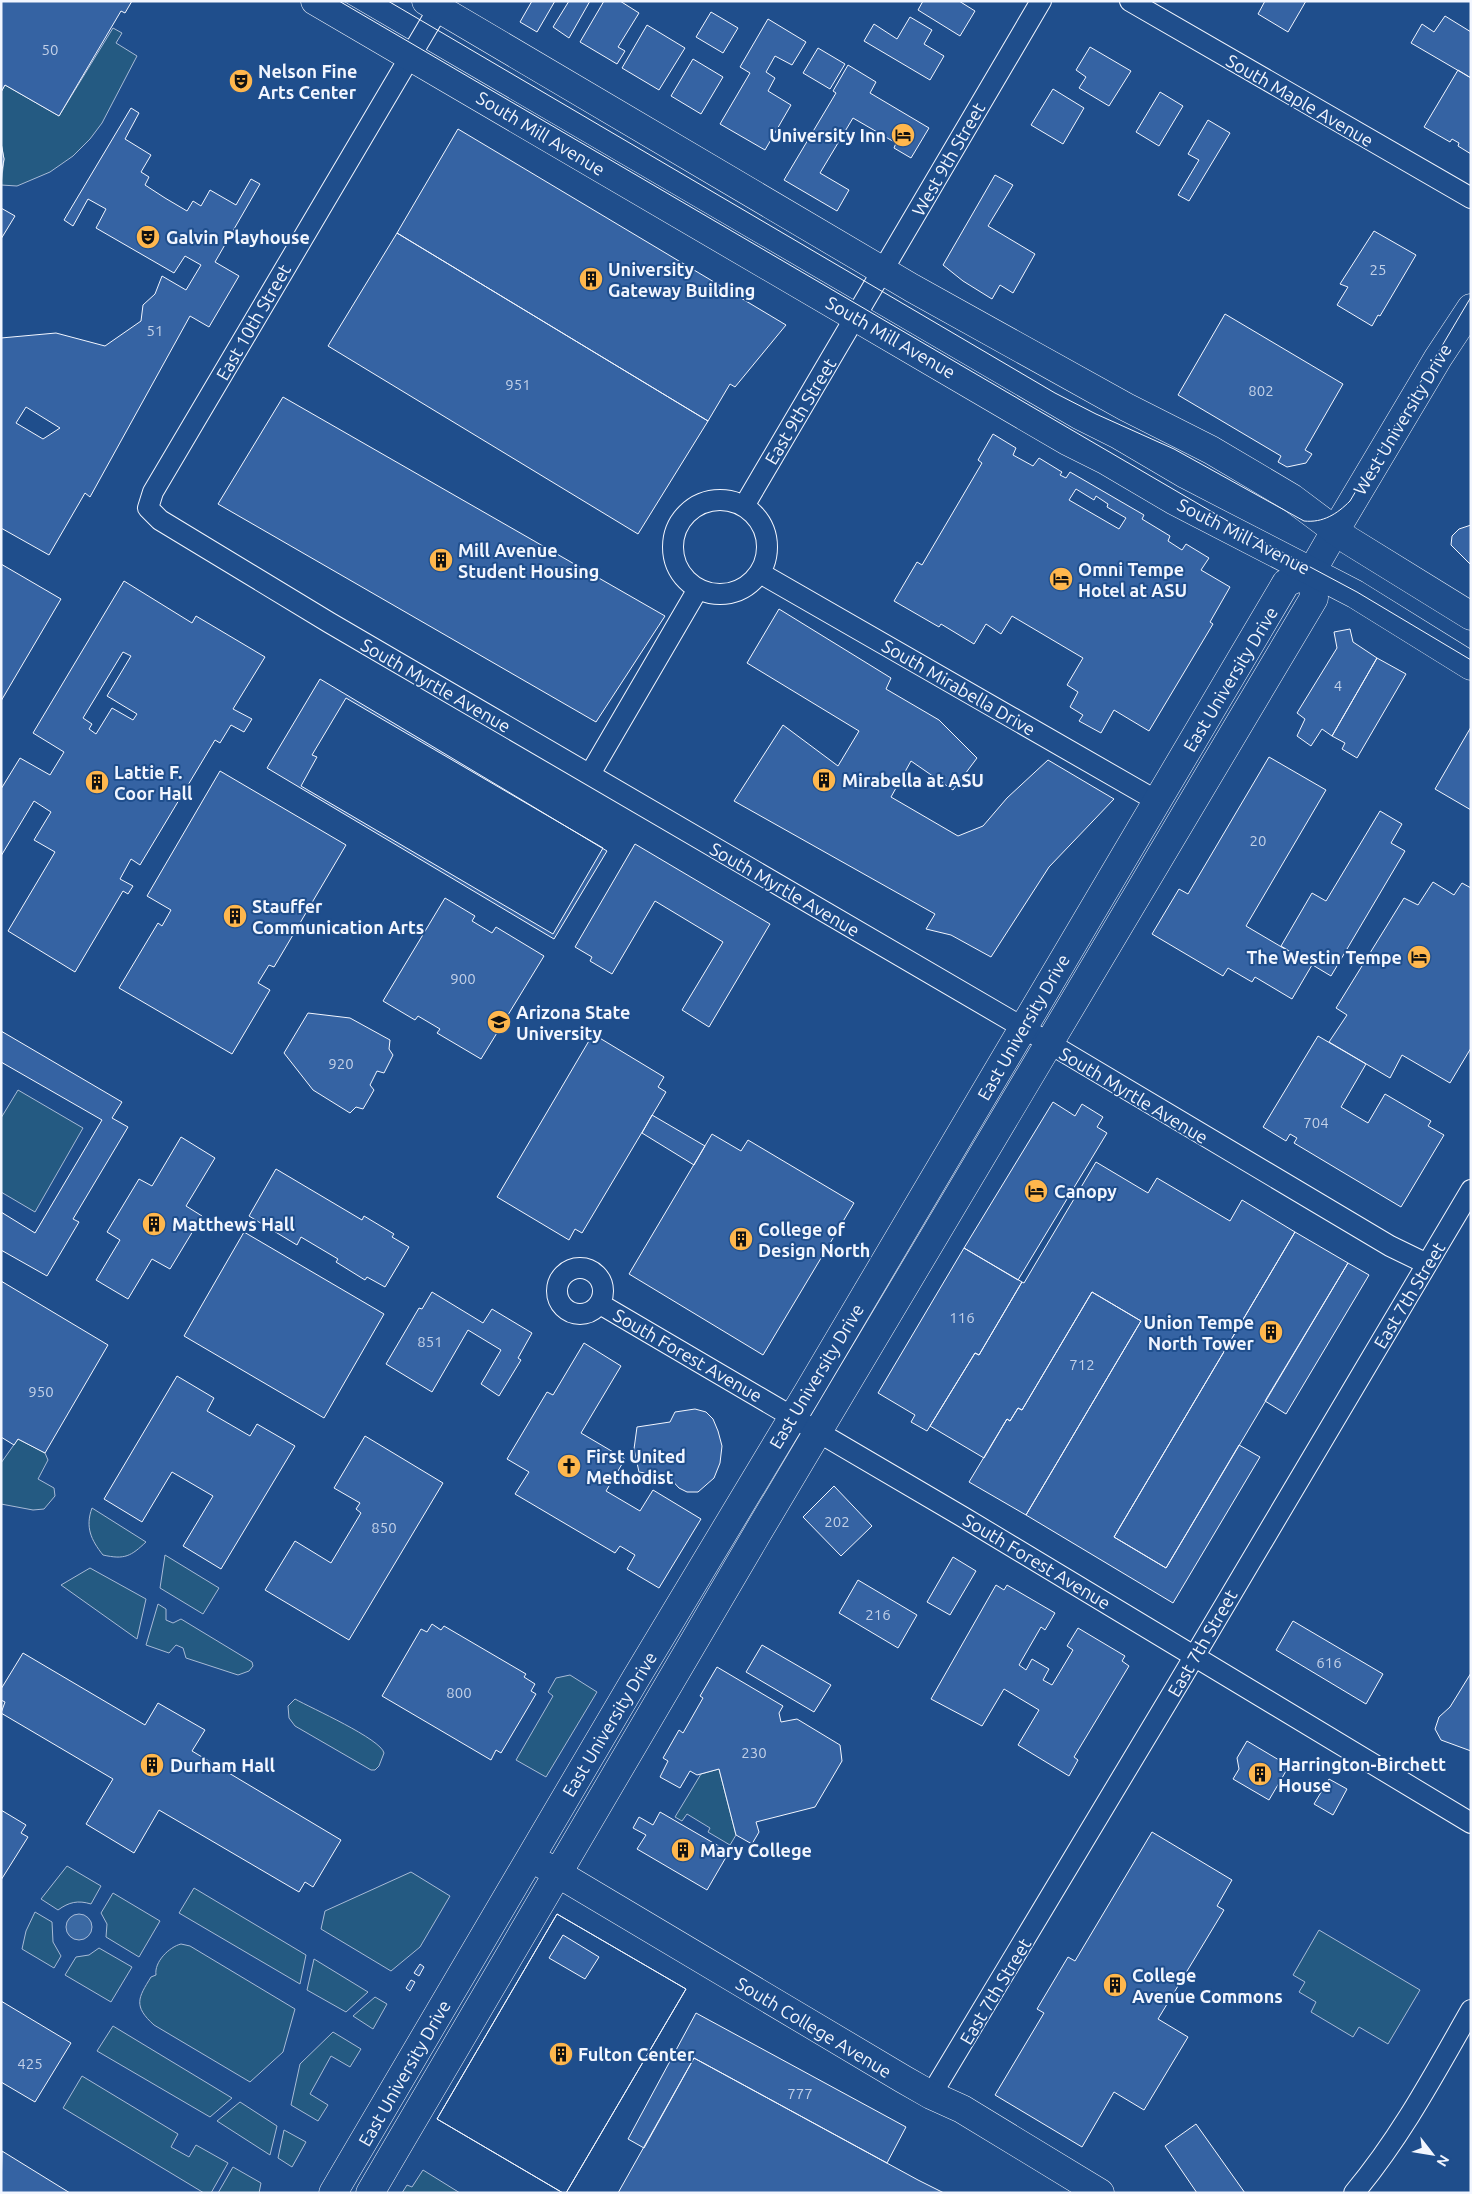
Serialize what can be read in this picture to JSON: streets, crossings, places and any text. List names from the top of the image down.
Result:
{
  "streets": {
    "main road": [
      "South Mill Avenue",
      "West University Drive",
      "East University Drive",
      "South College Avenue"
    ],
    "street": [
      "South Maple Avenue",
      "West 9th Street",
      "East 10th Street",
      "East 9th Street",
      "South Myrtle Avenue",
      "South Mirabella Drive",
      "East 7th Street",
      "South Forest Avenue"
    ]
  },
  "crossings": [
    ["South Mill Avenue", "West 9th Street"],
    ["South Mill Avenue", "East 10th Street"],
    ["South Mill Avenue", "East 9th Street"],
    ["South Mill Avenue", "East University Drive"],
    ["West 9th Street", "East 9th Street"],
    ["East 10th Street", "South Myrtle Avenue"],
    ["East 9th Street", "South Mirabella Drive"],
    ["East University Drive", "South Myrtle Avenue"],
    ["East University Drive", "South Mirabella Drive"],
    ["East University Drive", "South Forest Avenue"],
    ["East University Drive", "South College Avenue"],
    ["South Myrtle Avenue", "East 7th Street"],
    ["East 7th Street", "South Forest Avenue"],
    ["East 7th Street", "South College Avenue"]
  ],
  "places": {
    "theatre": ["Nelson Fine Arts Center", "Galvin Playhouse"],
    "hotel": [
      "University Inn",
      "Omni Tempe Hotel at ASU",
      "The Westin Tempe",
      "Canopy"
    ],
    "building": [
      "University Gateway Building",
      "Mill Avenue Student Housing",
      "Mirabella at ASU",
      "Lattie F. Coor Hall",
      "Stauffer Communication Arts",
      "Matthews Hall",
      "College of Design North",
      "Union Tempe North Tower",
      "Durham Hall",
      "Harrington-Birchett House",
      "Mary College",
      "College Avenue Commons",
      "Fulton Center"
    ],
    "school or university": ["Arizona State University"],
    "church": ["First United Methodist"]
  },
  "house_numbers": [
    "50",
    "25",
    "51",
    "951",
    "802",
    "4",
    "20",
    "900",
    "920",
    "704",
    "116",
    "851",
    "712",
    "950",
    "202",
    "850",
    "216",
    "616",
    "800",
    "230",
    "425",
    "777"
  ],
  "north": "bottom right"
}
